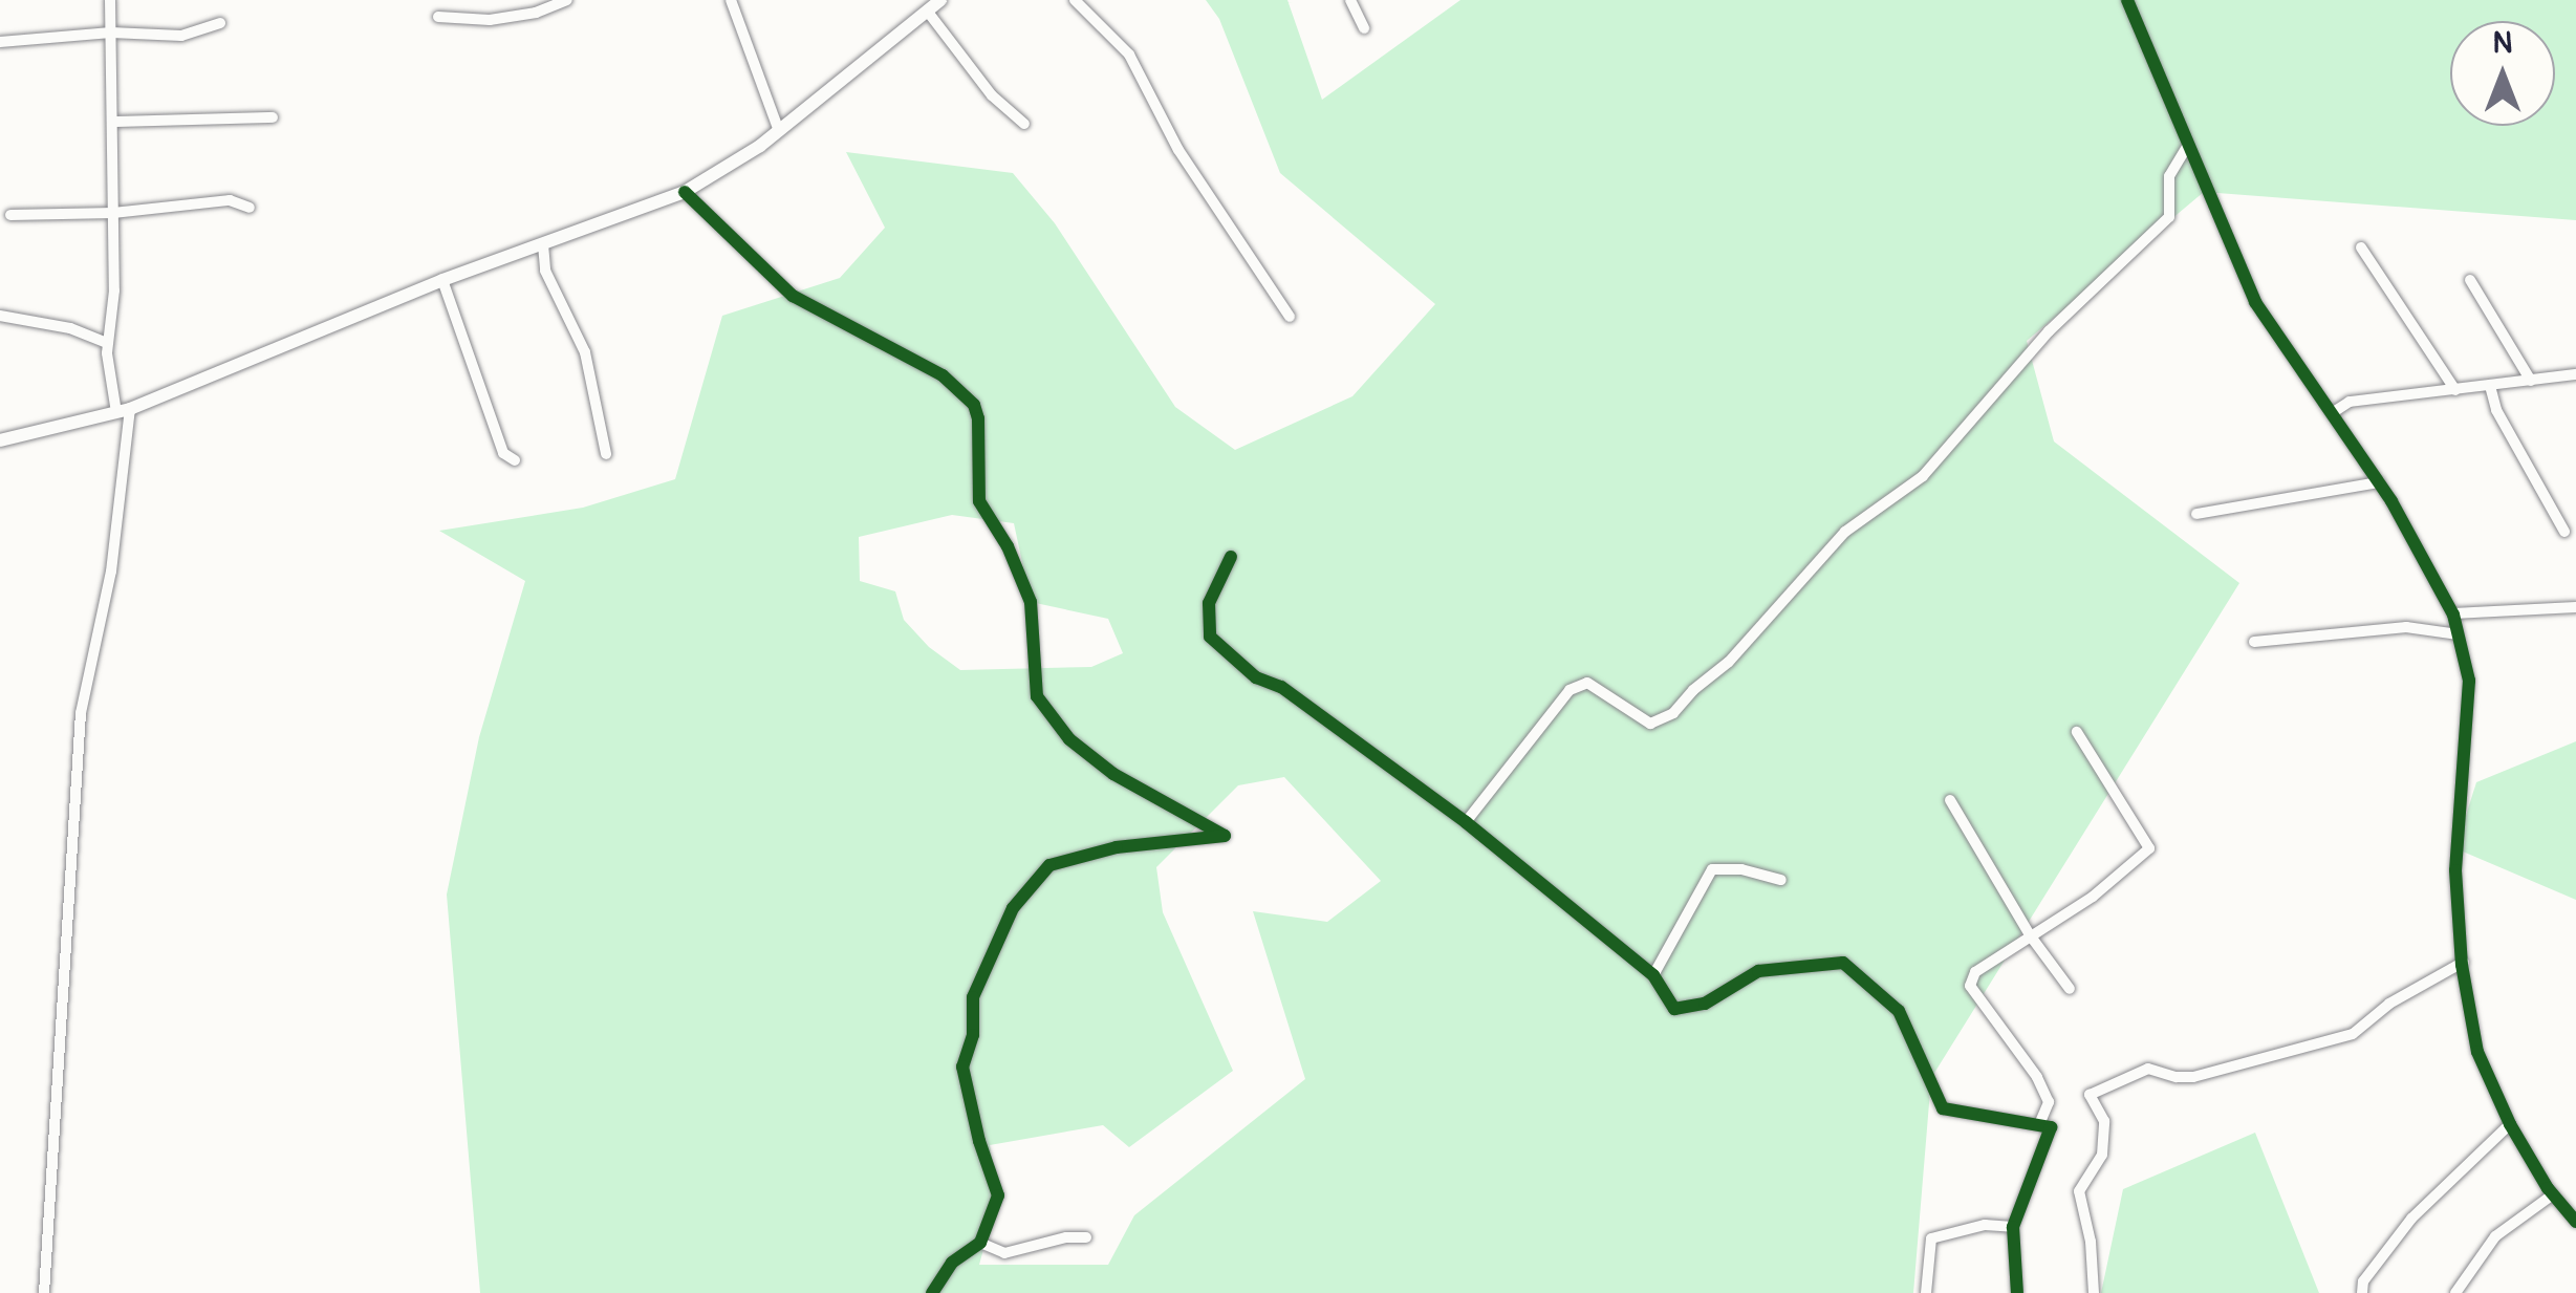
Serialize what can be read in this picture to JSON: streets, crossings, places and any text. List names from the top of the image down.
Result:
{
  "north": "top"
}
